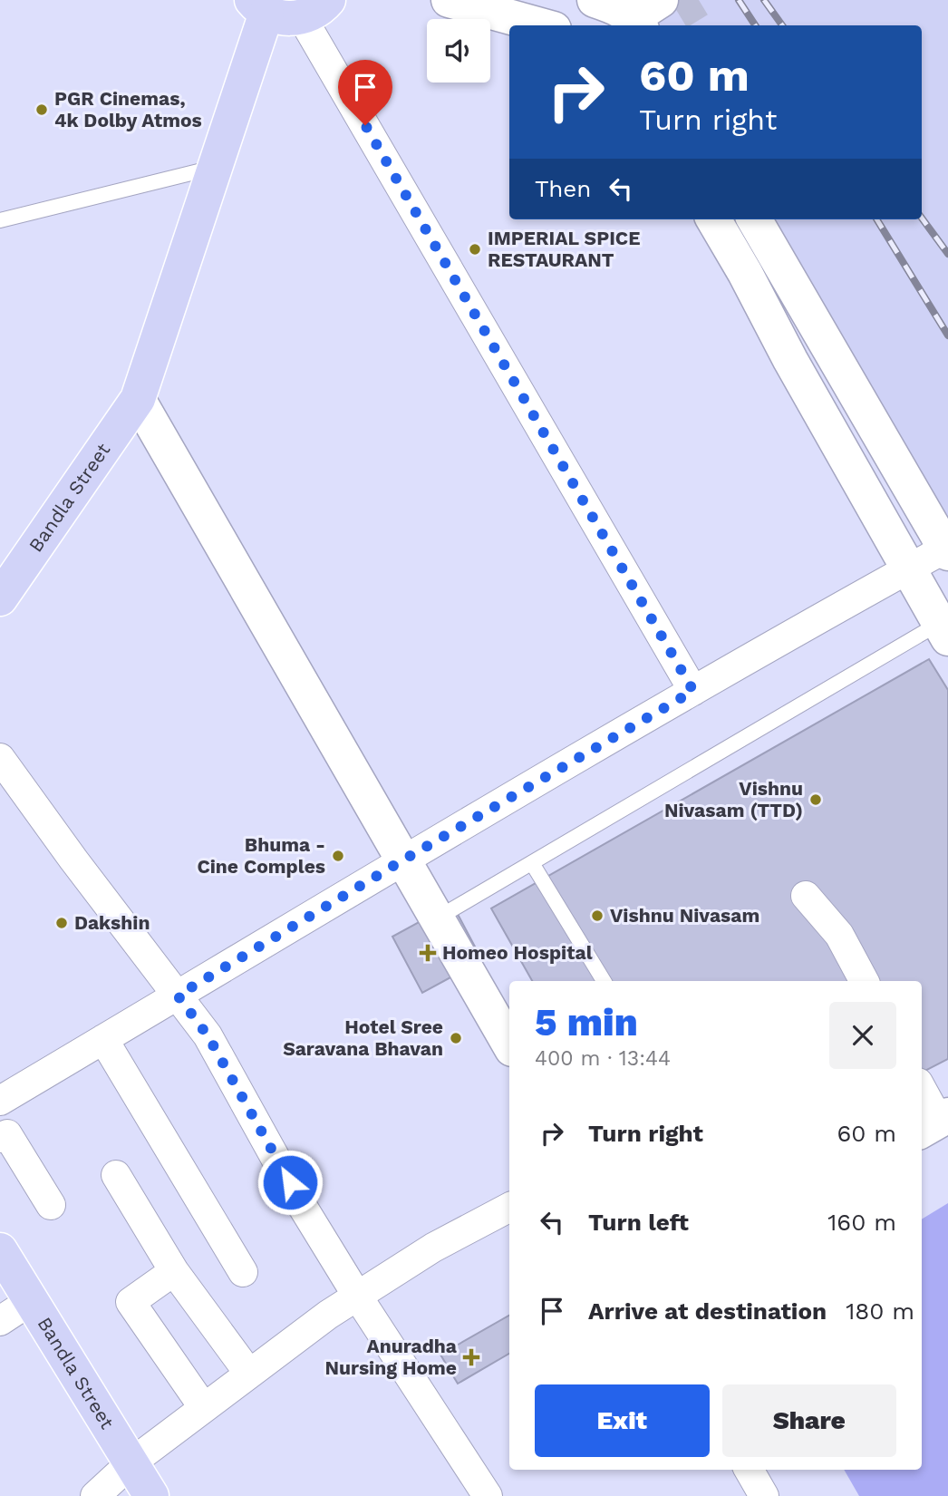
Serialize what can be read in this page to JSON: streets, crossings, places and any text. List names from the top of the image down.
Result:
{
  "streets": {
    "main road": ["Bandla Street"]
  },
  "places": {
    "other": [
      "PGR Cinemas, 4k Dolby Atmos",
      "IMPERIAL SPICE RESTAURANT",
      "Vishnu Nivasam (TTD)",
      "Bhuma - Cine Comples",
      "Vishnu Nivasam",
      "Dakshin",
      "Hotel Sree Saravana Bhavan"
    ],
    "health": ["Homeo Hospital", "Anuradha Nursing Home"]
  },
  "page": {
    "turn": ["60 m", "Turn right"],
    "then": "Then",
    "heading": ["5 min", "400 m · 13:44"],
    "list": [
      {
        "name": "Turn right",
        "value": "60 m"
      },
      {
        "name": "Turn left",
        "value": "160 m"
      },
      {
        "name": "Arrive at destination",
        "value": "180 m"
      }
    ],
    "buttons": ["Exit", "Share"]
  }
}
